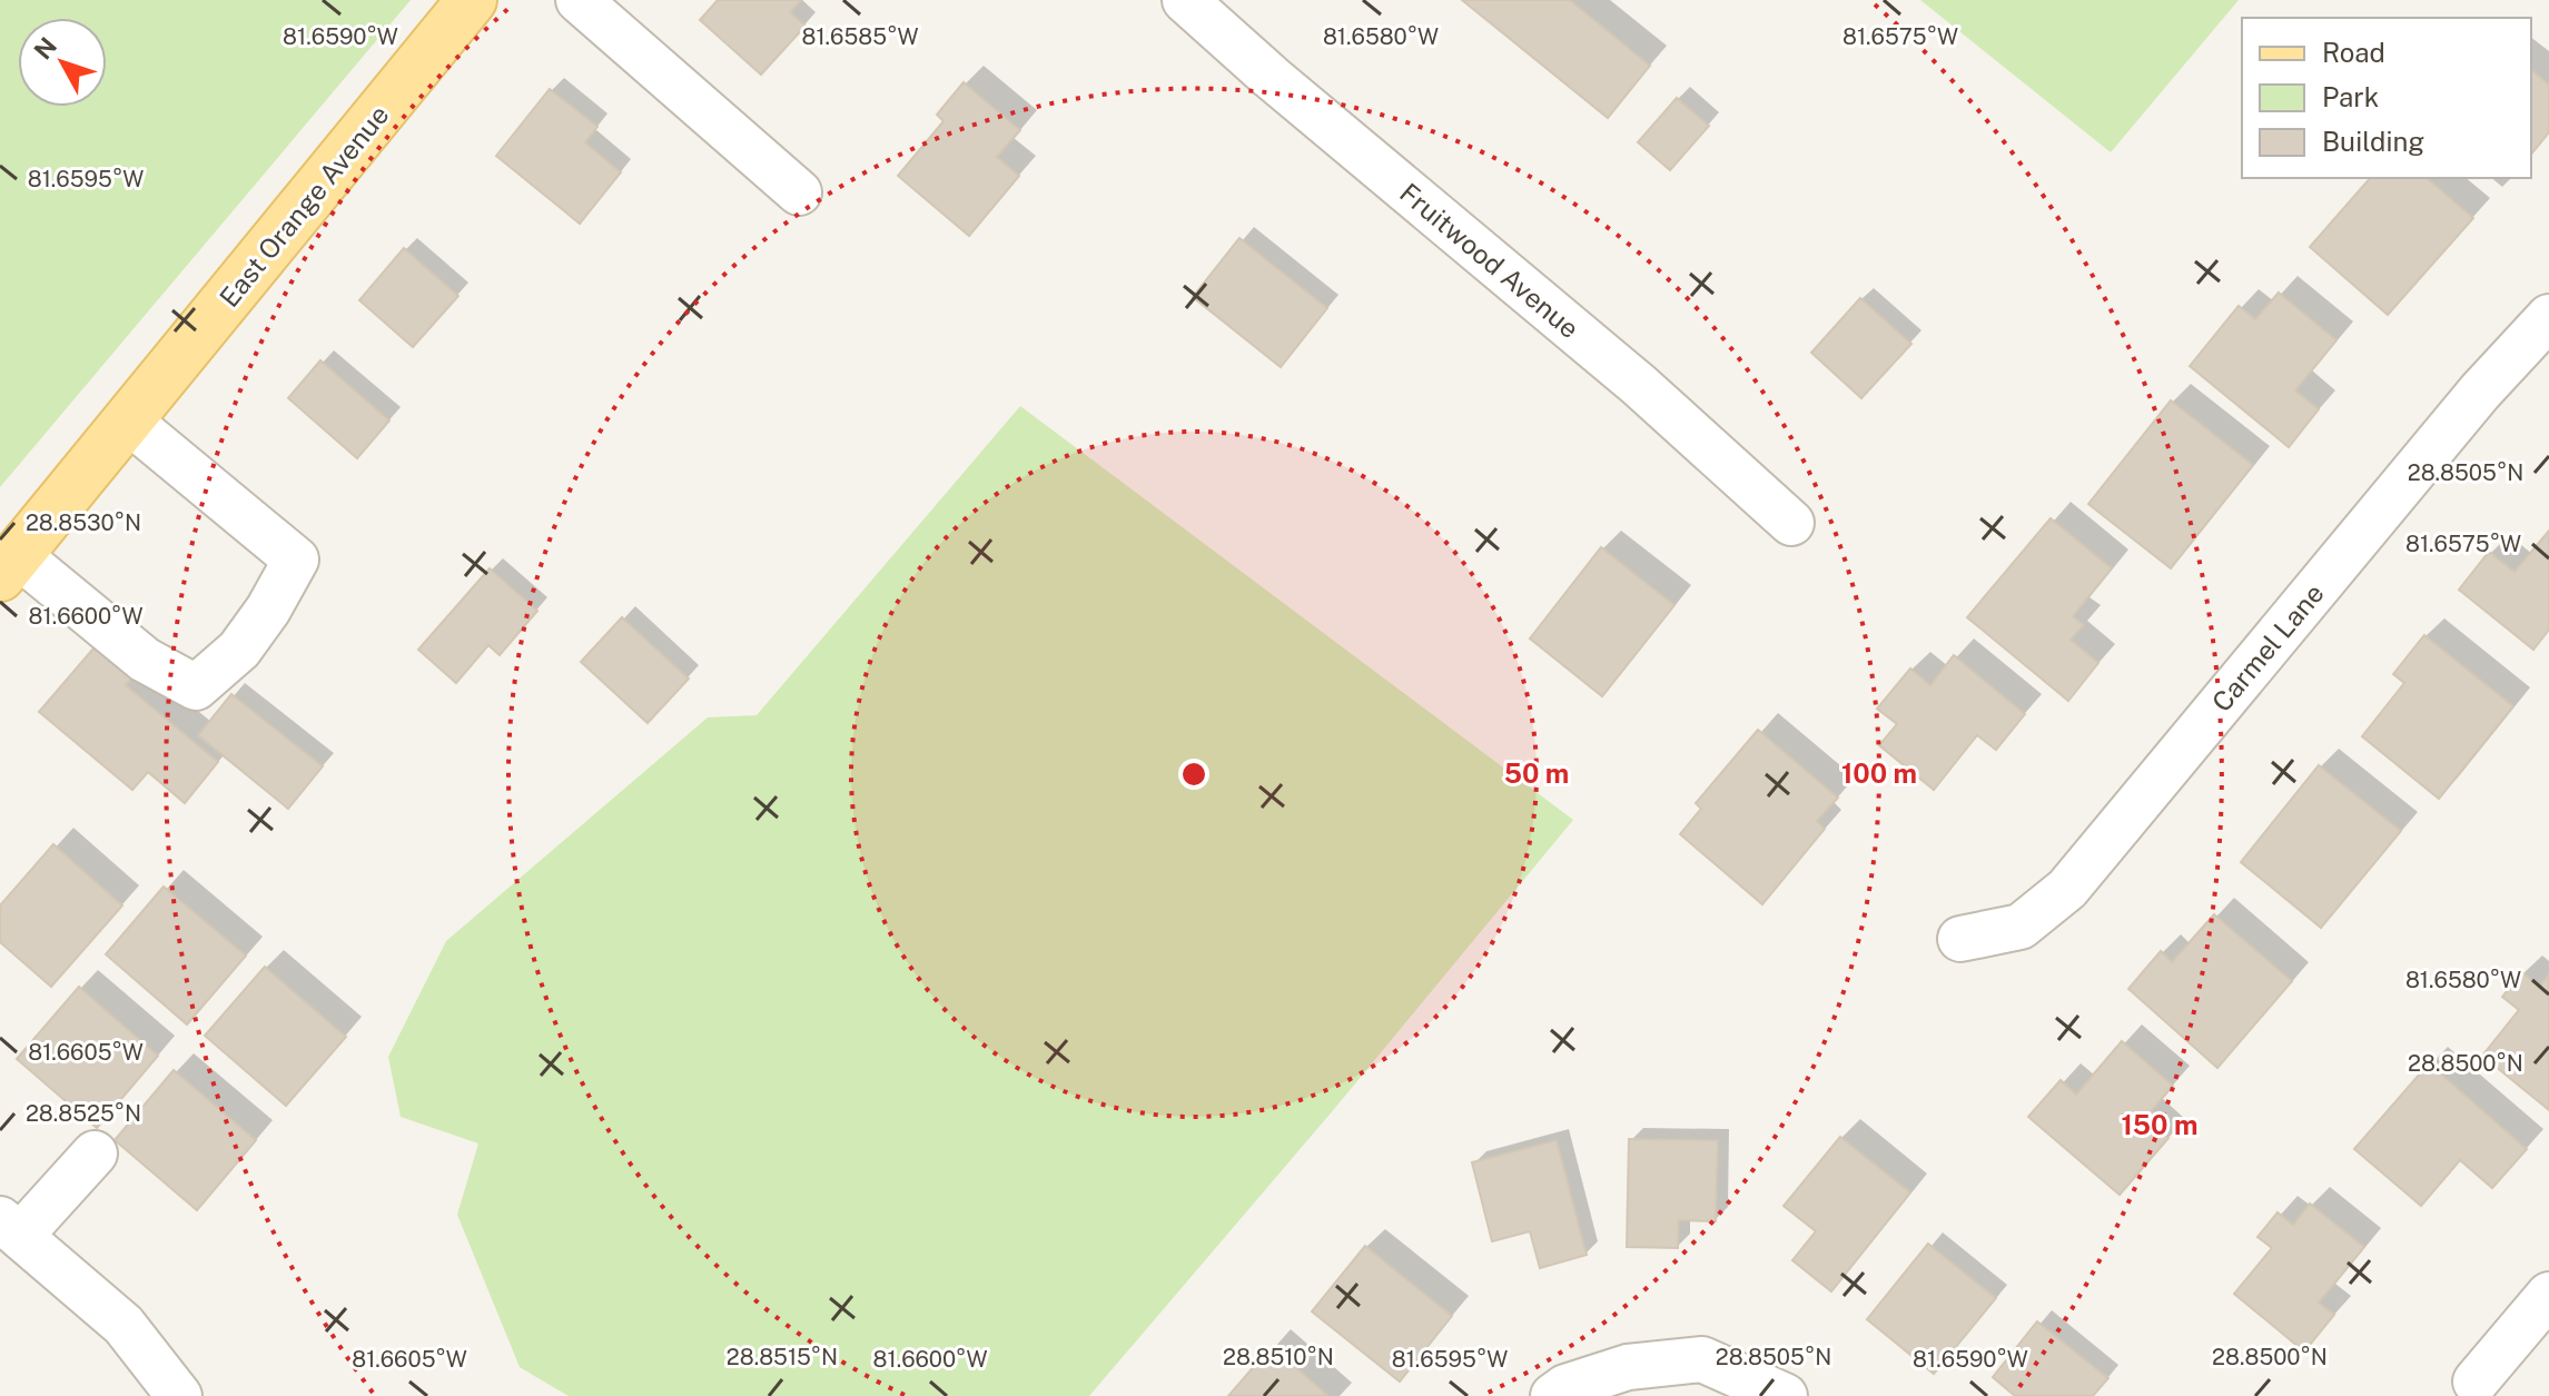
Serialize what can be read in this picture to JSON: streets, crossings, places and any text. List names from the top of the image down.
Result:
{
  "streets": {
    "main road": ["East Orange Avenue"],
    "street": ["Fruitwood Avenue", "Carmel Lane"]
  },
  "legend": ["Road", "Park", "Building"],
  "north": "top left",
  "coordinates": [
    "81.6590°W",
    "81.6585°W",
    "81.6580°W",
    "81.6575°W",
    "81.6595°W",
    "28.8505°N",
    "28.8530°N",
    "81.6600°W",
    "81.6605°W",
    "28.8500°N",
    "28.8525°N",
    "28.8515°N",
    "28.8510°N"
  ],
  "rings": ["50 m", "100 m", "150 m"]
}
